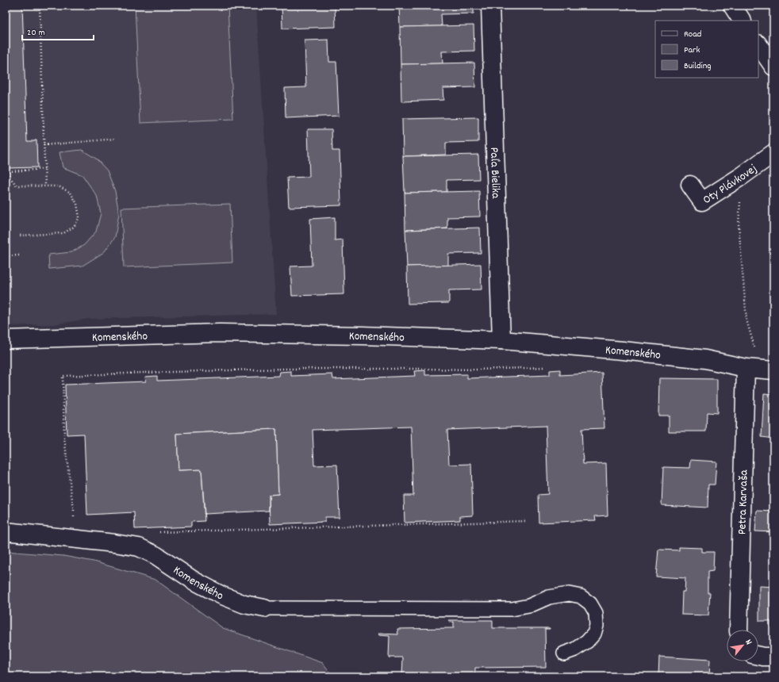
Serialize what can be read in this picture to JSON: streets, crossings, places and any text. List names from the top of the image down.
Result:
{
  "streets": {
    "street": [
      "Paľa Bielika",
      "Oty Plávkovej",
      "Komenského",
      "Petra Karvaša"
    ]
  },
  "crossings": [
    ["Paľa Bielika", "Komenského"],
    ["Komenského", "Petra Karvaša"]
  ],
  "legend": ["Road", "Park", "Building"],
  "scale_bar": "20 m",
  "north": "top right"
}
